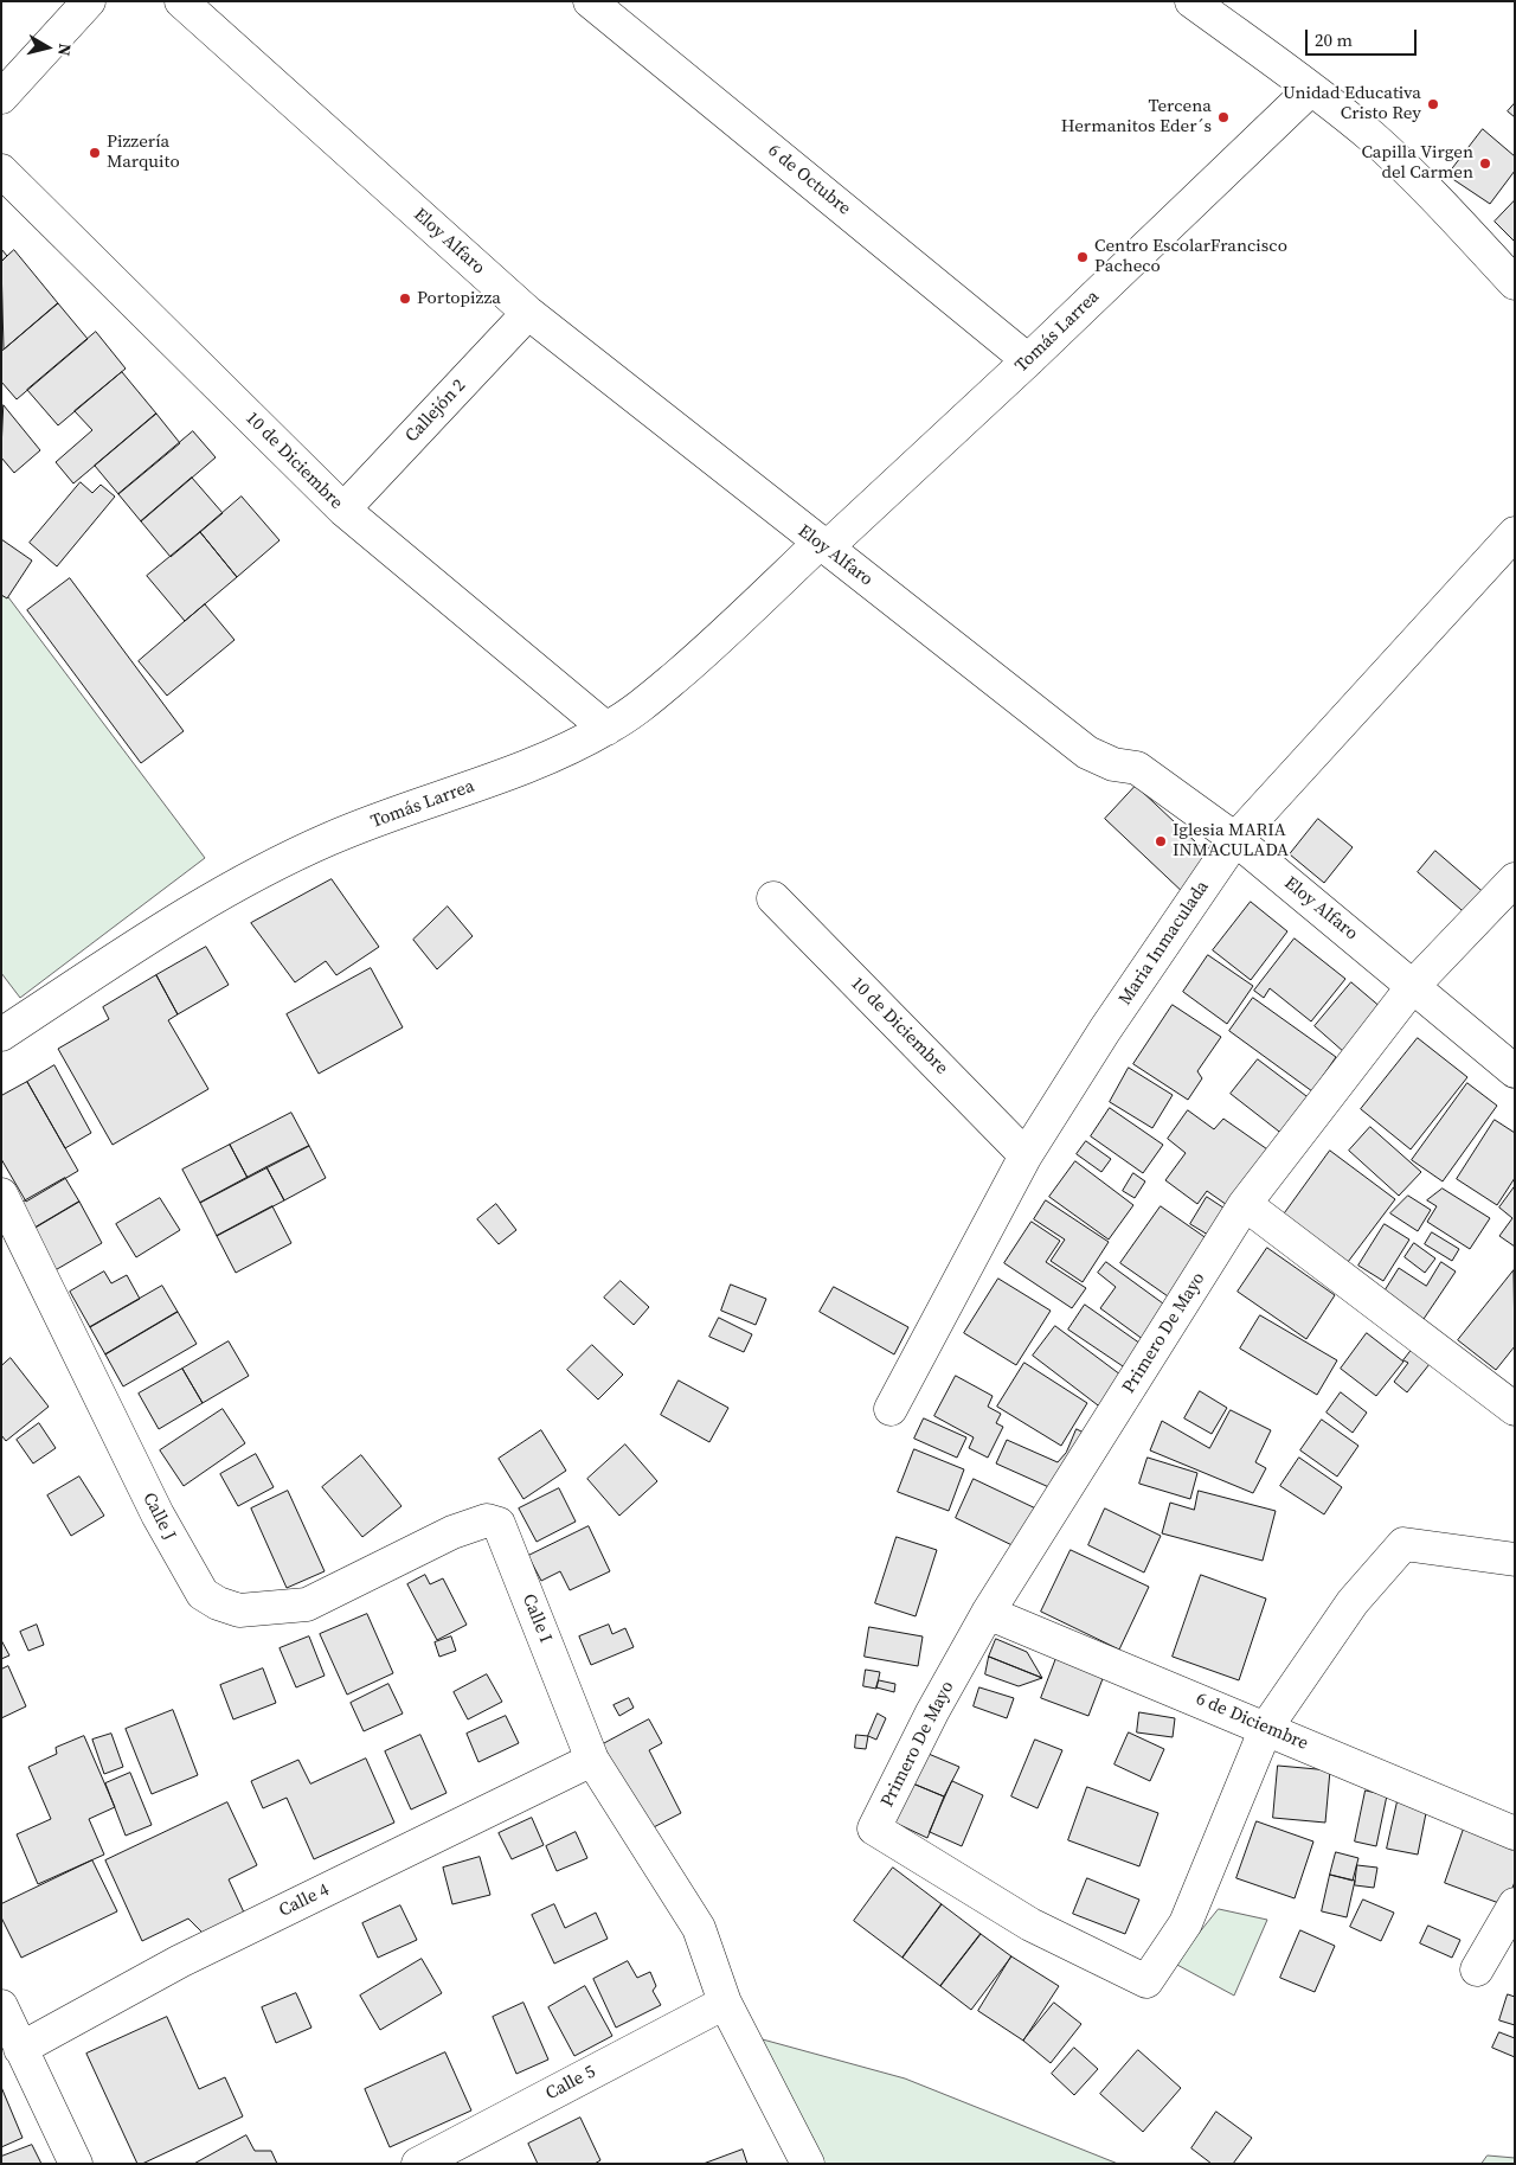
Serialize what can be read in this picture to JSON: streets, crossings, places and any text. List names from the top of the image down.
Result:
{
  "streets": {
    "street": [
      "6 de Octubre",
      "Eloy Alfaro",
      "Tomás Larrea",
      "Callejón 2",
      "10 de Diciembre",
      "Maria Inmaculada",
      "Primero De Mayo",
      "Calle J",
      "Calle I",
      "6 de Diciembre",
      "Calle 4",
      "Calle 5"
    ]
  },
  "crossings": [
    ["6 de Octubre", "Tomás Larrea"],
    ["Eloy Alfaro", "Tomás Larrea"],
    ["Eloy Alfaro", "Callejón 2"],
    ["Eloy Alfaro", "Maria Inmaculada"],
    ["Eloy Alfaro", "Primero De Mayo"],
    ["Tomás Larrea", "10 de Diciembre"],
    ["Callejón 2", "10 de Diciembre"],
    ["10 de Diciembre", "Maria Inmaculada"],
    ["Primero De Mayo", "6 de Diciembre"],
    ["Calle J", "Calle I"],
    ["Calle I", "Calle 4"]
  ],
  "places": [
    "Unidad Educativa Cristo Rey",
    "Tercena Hermanitos Eder´s",
    "Pizzería Marquito",
    "Capilla Virgen del Carmen",
    "Centro EscolarFrancisco Pacheco",
    "Portopizza",
    "Iglesia MARIA INMACULADA"
  ],
  "scale_bar": "20 m",
  "north": "right"
}
